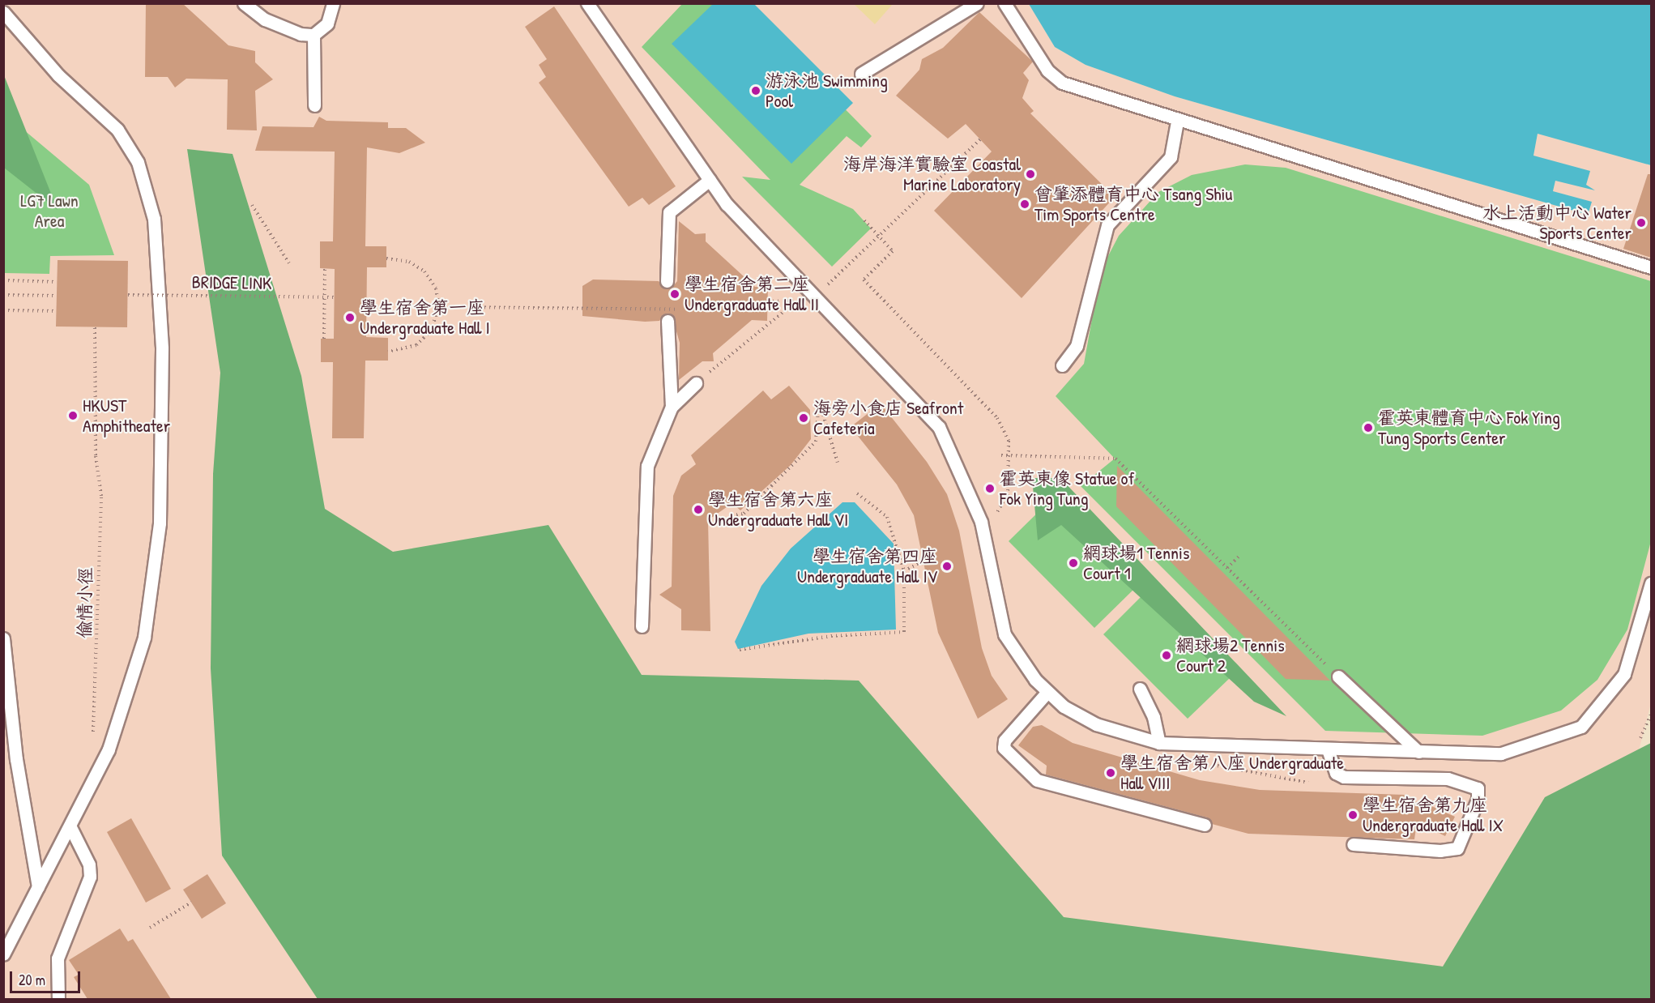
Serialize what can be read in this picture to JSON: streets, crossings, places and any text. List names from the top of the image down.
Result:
{
  "streets": {
    "path": ["BRIDGE LINK", "偷情小徑"]
  },
  "parks": ["LG7 Lawn Area"],
  "places": [
    "游泳池 Swimming Pool",
    "海岸海洋實驗室 Coastal Marine Laboratory",
    "曾肇添體育中心 Tsang Shiu Tim Sports Centre",
    "水上活動中心 Water Sports Center",
    "學生宿舍第二座 Undergraduate Hall II",
    "學生宿舍第一座 Undergraduate Hall I",
    "HKUST Amphitheater",
    "海旁小食店 Seafront Cafeteria",
    "霍英東體育中心 Fok Ying Tung Sports Center",
    "霍英東像 Statue of Fok Ying Tung",
    "學生宿舍第六座 Undergraduate Hall VI",
    "網球場1 Tennis Court 1",
    "學生宿舍第四座 Undergraduate Hall IV",
    "網球場2 Tennis Court 2",
    "學生宿舍第八座 Undergraduate Hall VIII",
    "學生宿舍第九座 Undergraduate Hall IX"
  ],
  "scale_bar": "20 m"
}
